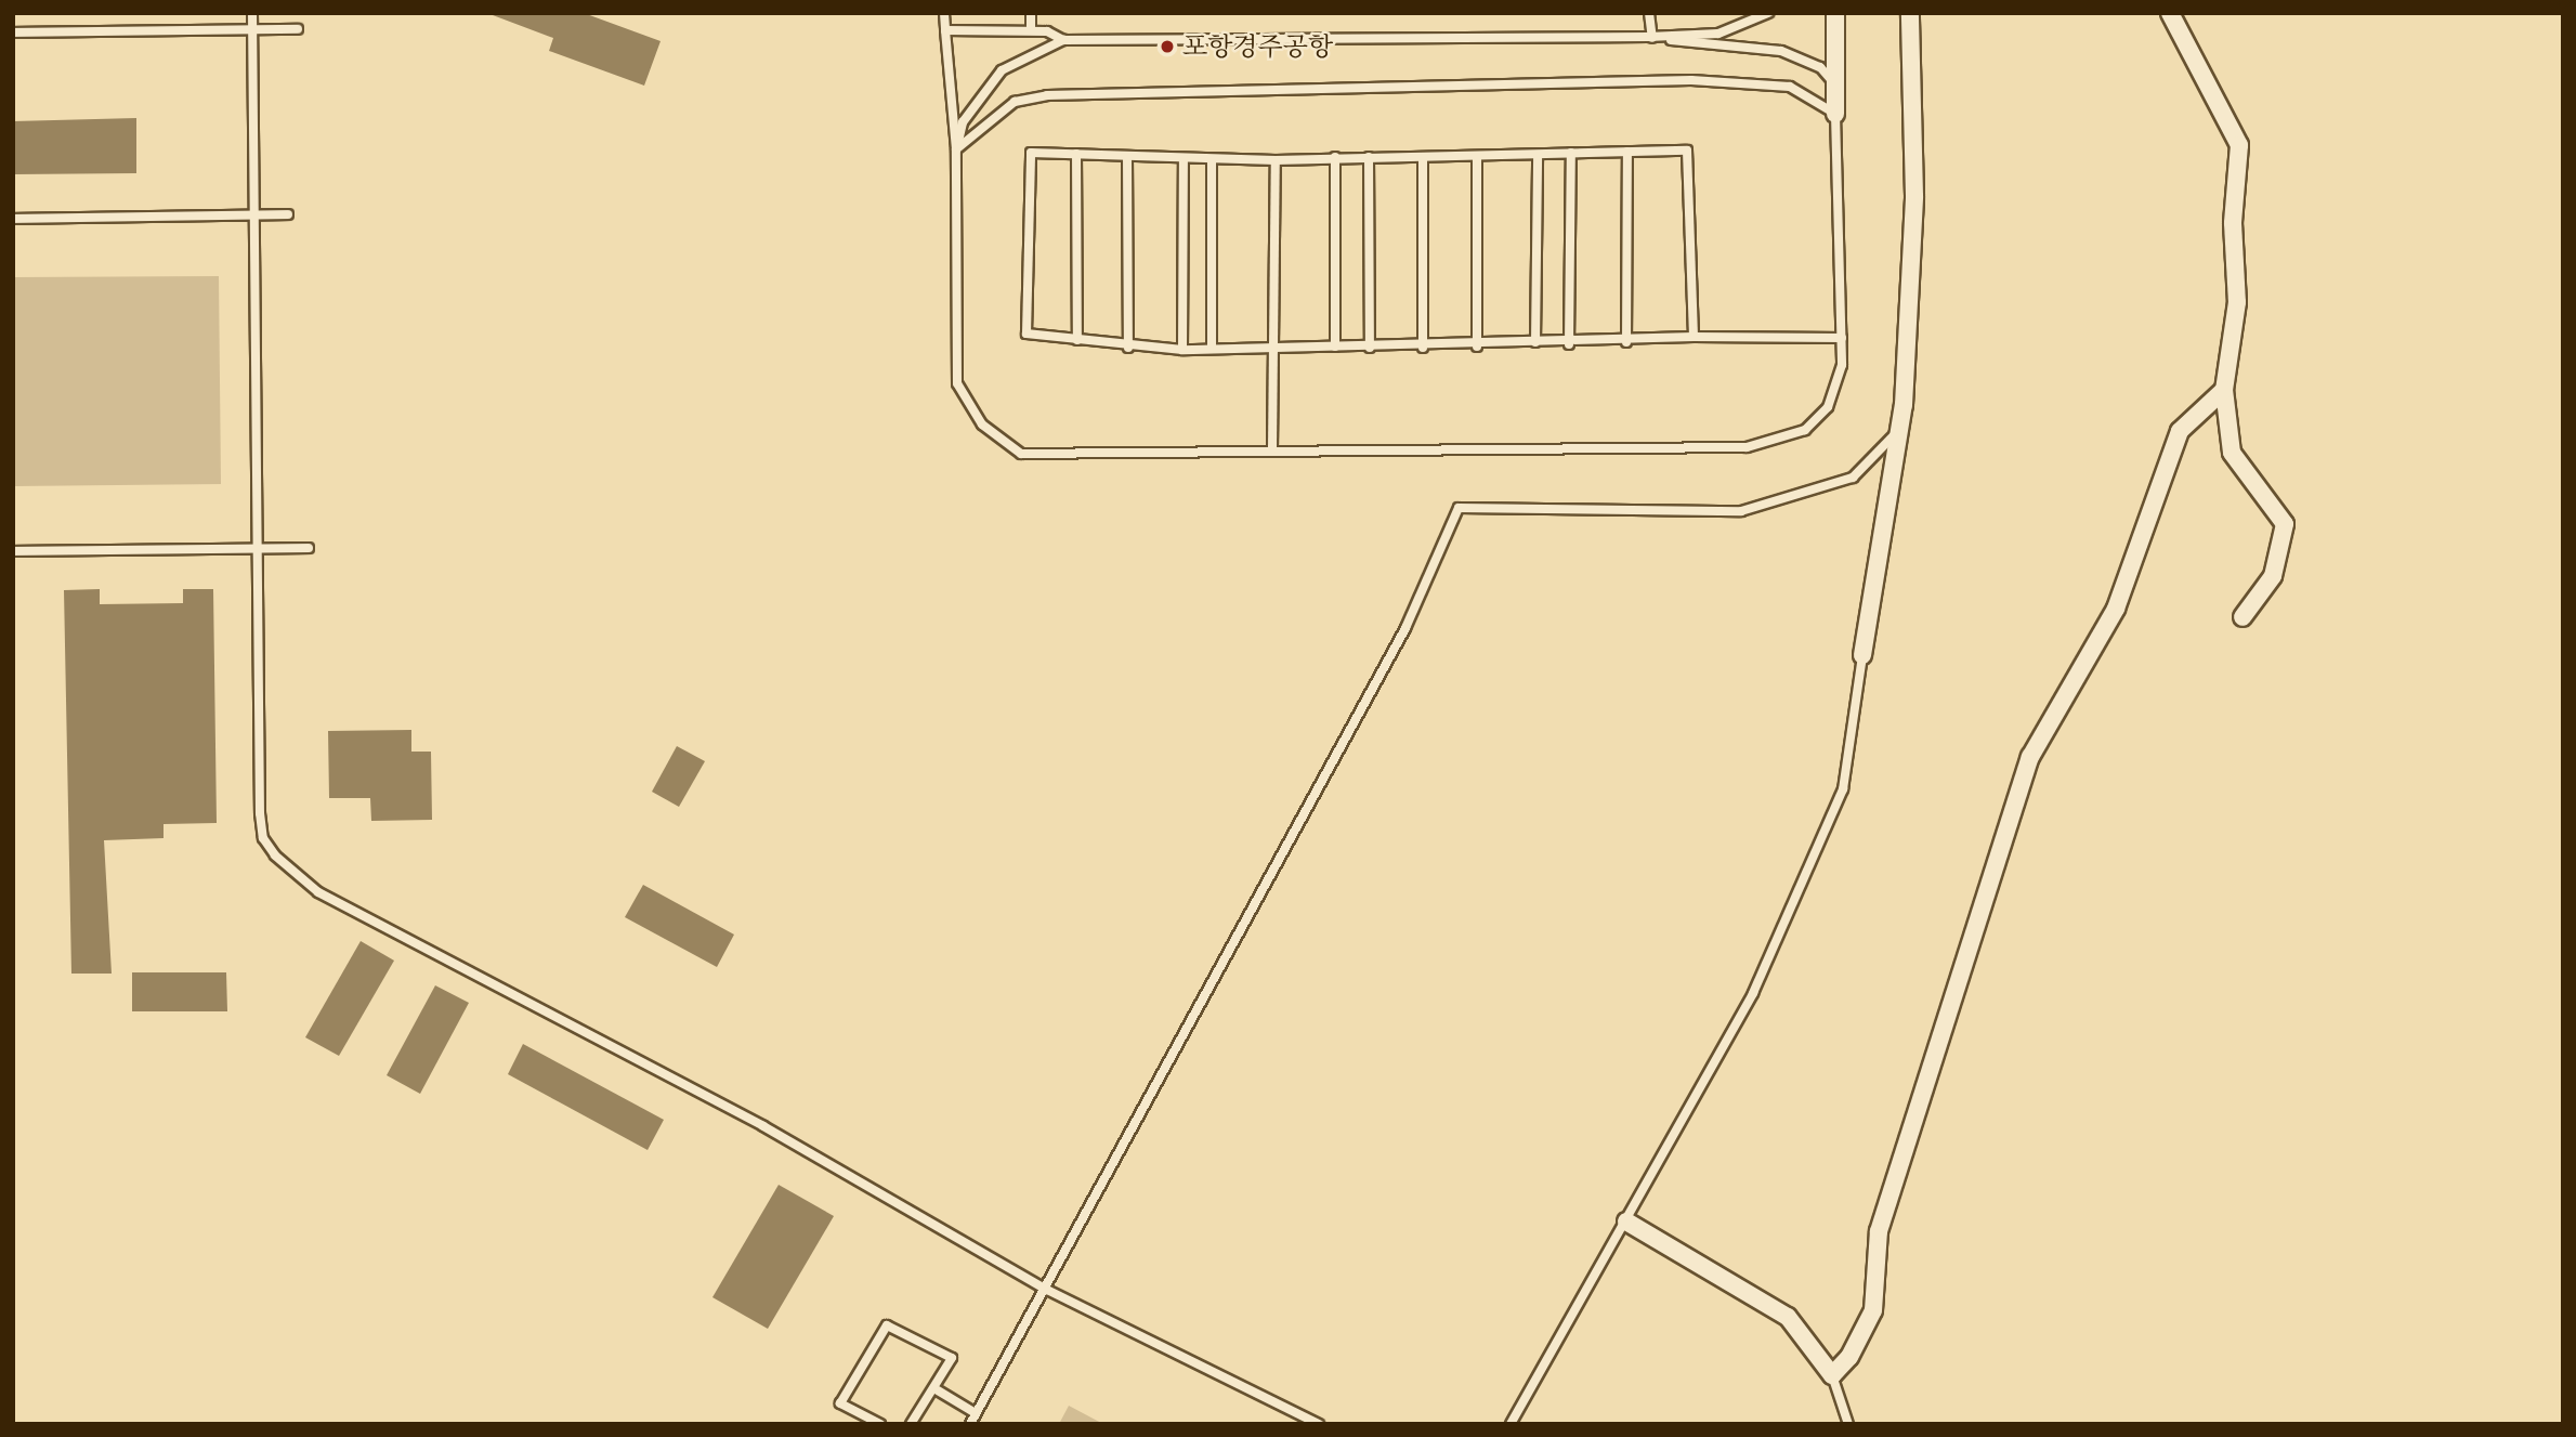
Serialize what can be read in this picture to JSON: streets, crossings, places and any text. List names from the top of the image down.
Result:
{
  "places": ["포항경주공항"]
}
